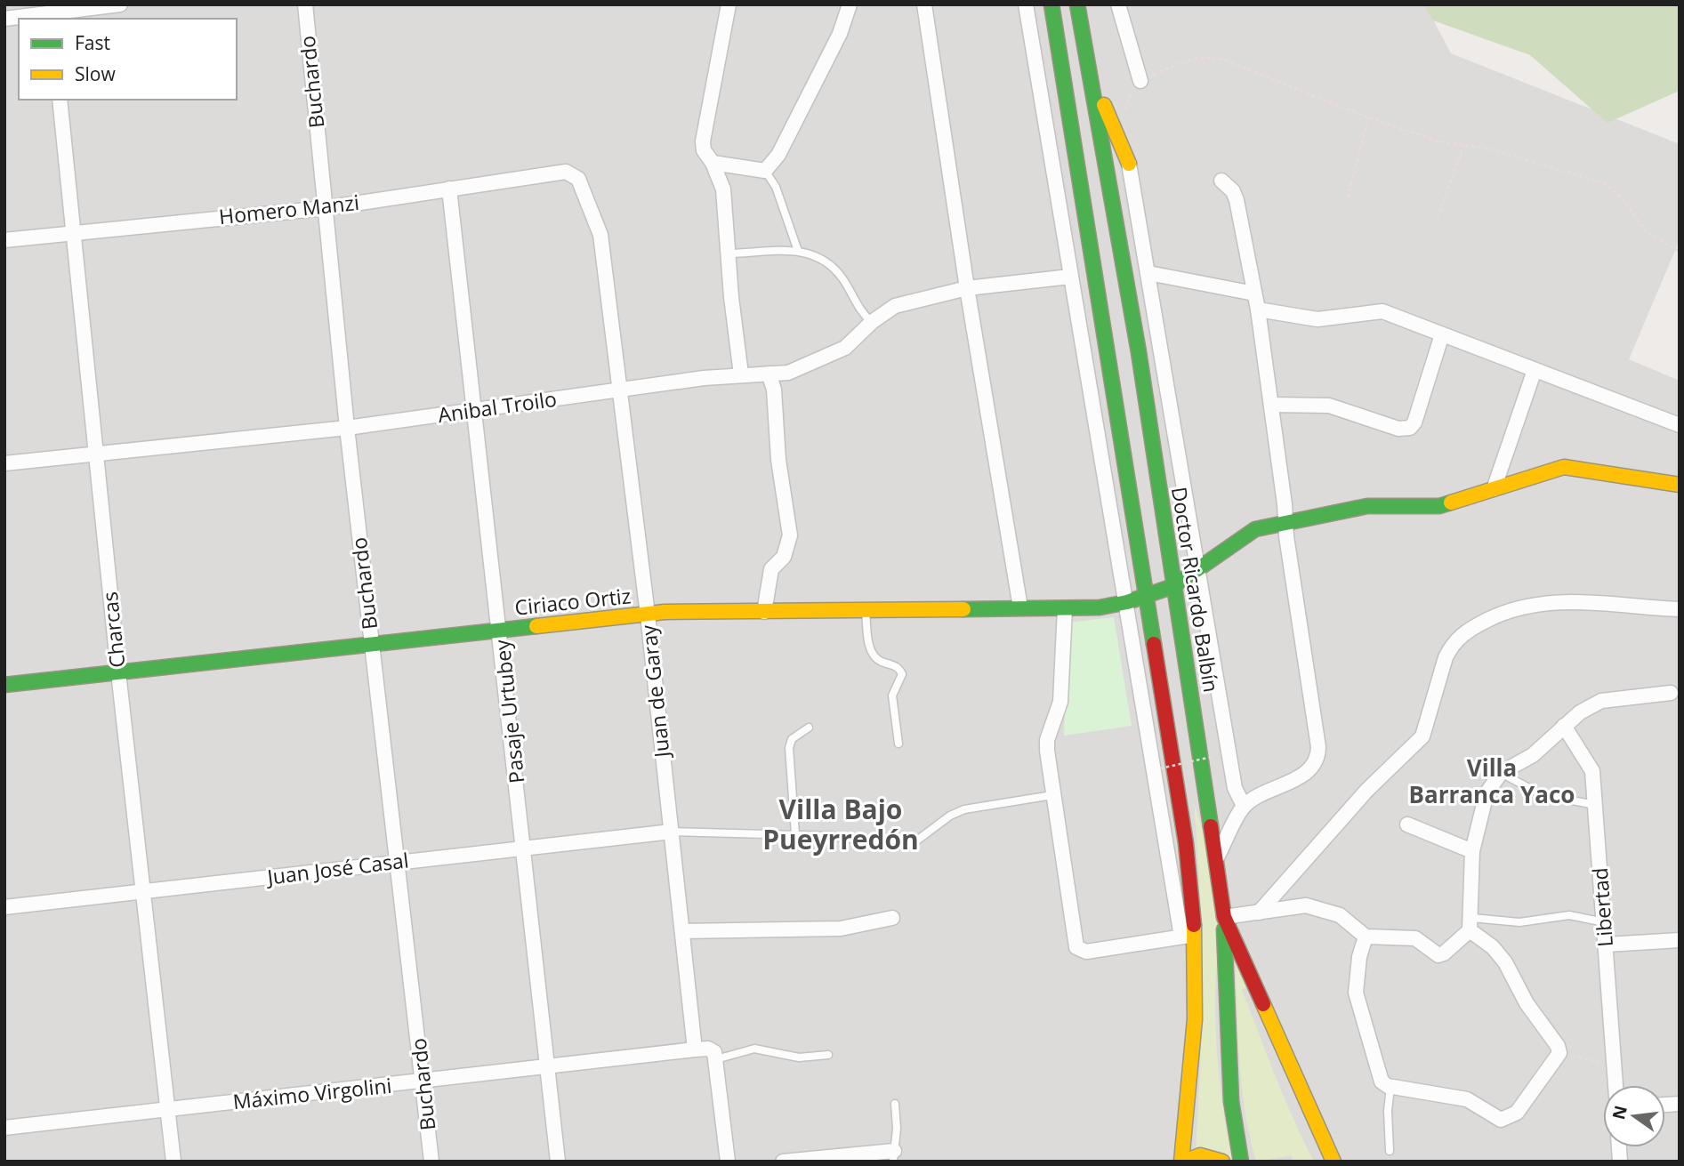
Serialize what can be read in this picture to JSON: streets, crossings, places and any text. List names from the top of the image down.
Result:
{
  "streets": {
    "main road": ["Doctor Ricardo Balbín", "Ciriaco Ortiz"],
    "street": [
      "Buchardo",
      "Homero Manzi",
      "Anibal Troilo",
      "Charcas",
      "Juan de Garay",
      "Pasaje Urtubey",
      "Juan José Casal",
      "Libertad",
      "Máximo Virgolini"
    ]
  },
  "crossings": [
    ["Buchardo", "Homero Manzi"],
    ["Buchardo", "Anibal Troilo"],
    ["Buchardo", "Ciriaco Ortiz"],
    ["Buchardo", "Juan José Casal"],
    ["Buchardo", "Máximo Virgolini"],
    ["Homero Manzi", "Charcas"],
    ["Homero Manzi", "Juan de Garay"],
    ["Homero Manzi", "Pasaje Urtubey"],
    ["Anibal Troilo", "Charcas"],
    ["Anibal Troilo", "Juan de Garay"],
    ["Anibal Troilo", "Pasaje Urtubey"],
    ["Doctor Ricardo Balbín", "Ciriaco Ortiz"],
    ["Ciriaco Ortiz", "Charcas"],
    ["Ciriaco Ortiz", "Juan de Garay"],
    ["Ciriaco Ortiz", "Pasaje Urtubey"],
    ["Charcas", "Juan José Casal"],
    ["Charcas", "Máximo Virgolini"],
    ["Juan de Garay", "Juan José Casal"],
    ["Juan de Garay", "Máximo Virgolini"],
    ["Pasaje Urtubey", "Juan José Casal"],
    ["Pasaje Urtubey", "Máximo Virgolini"]
  ],
  "districts": ["Villa Barranca Yaco", "Villa Bajo Pueyrredón"],
  "legend": ["Fast", "Slow"],
  "north": "left"
}
